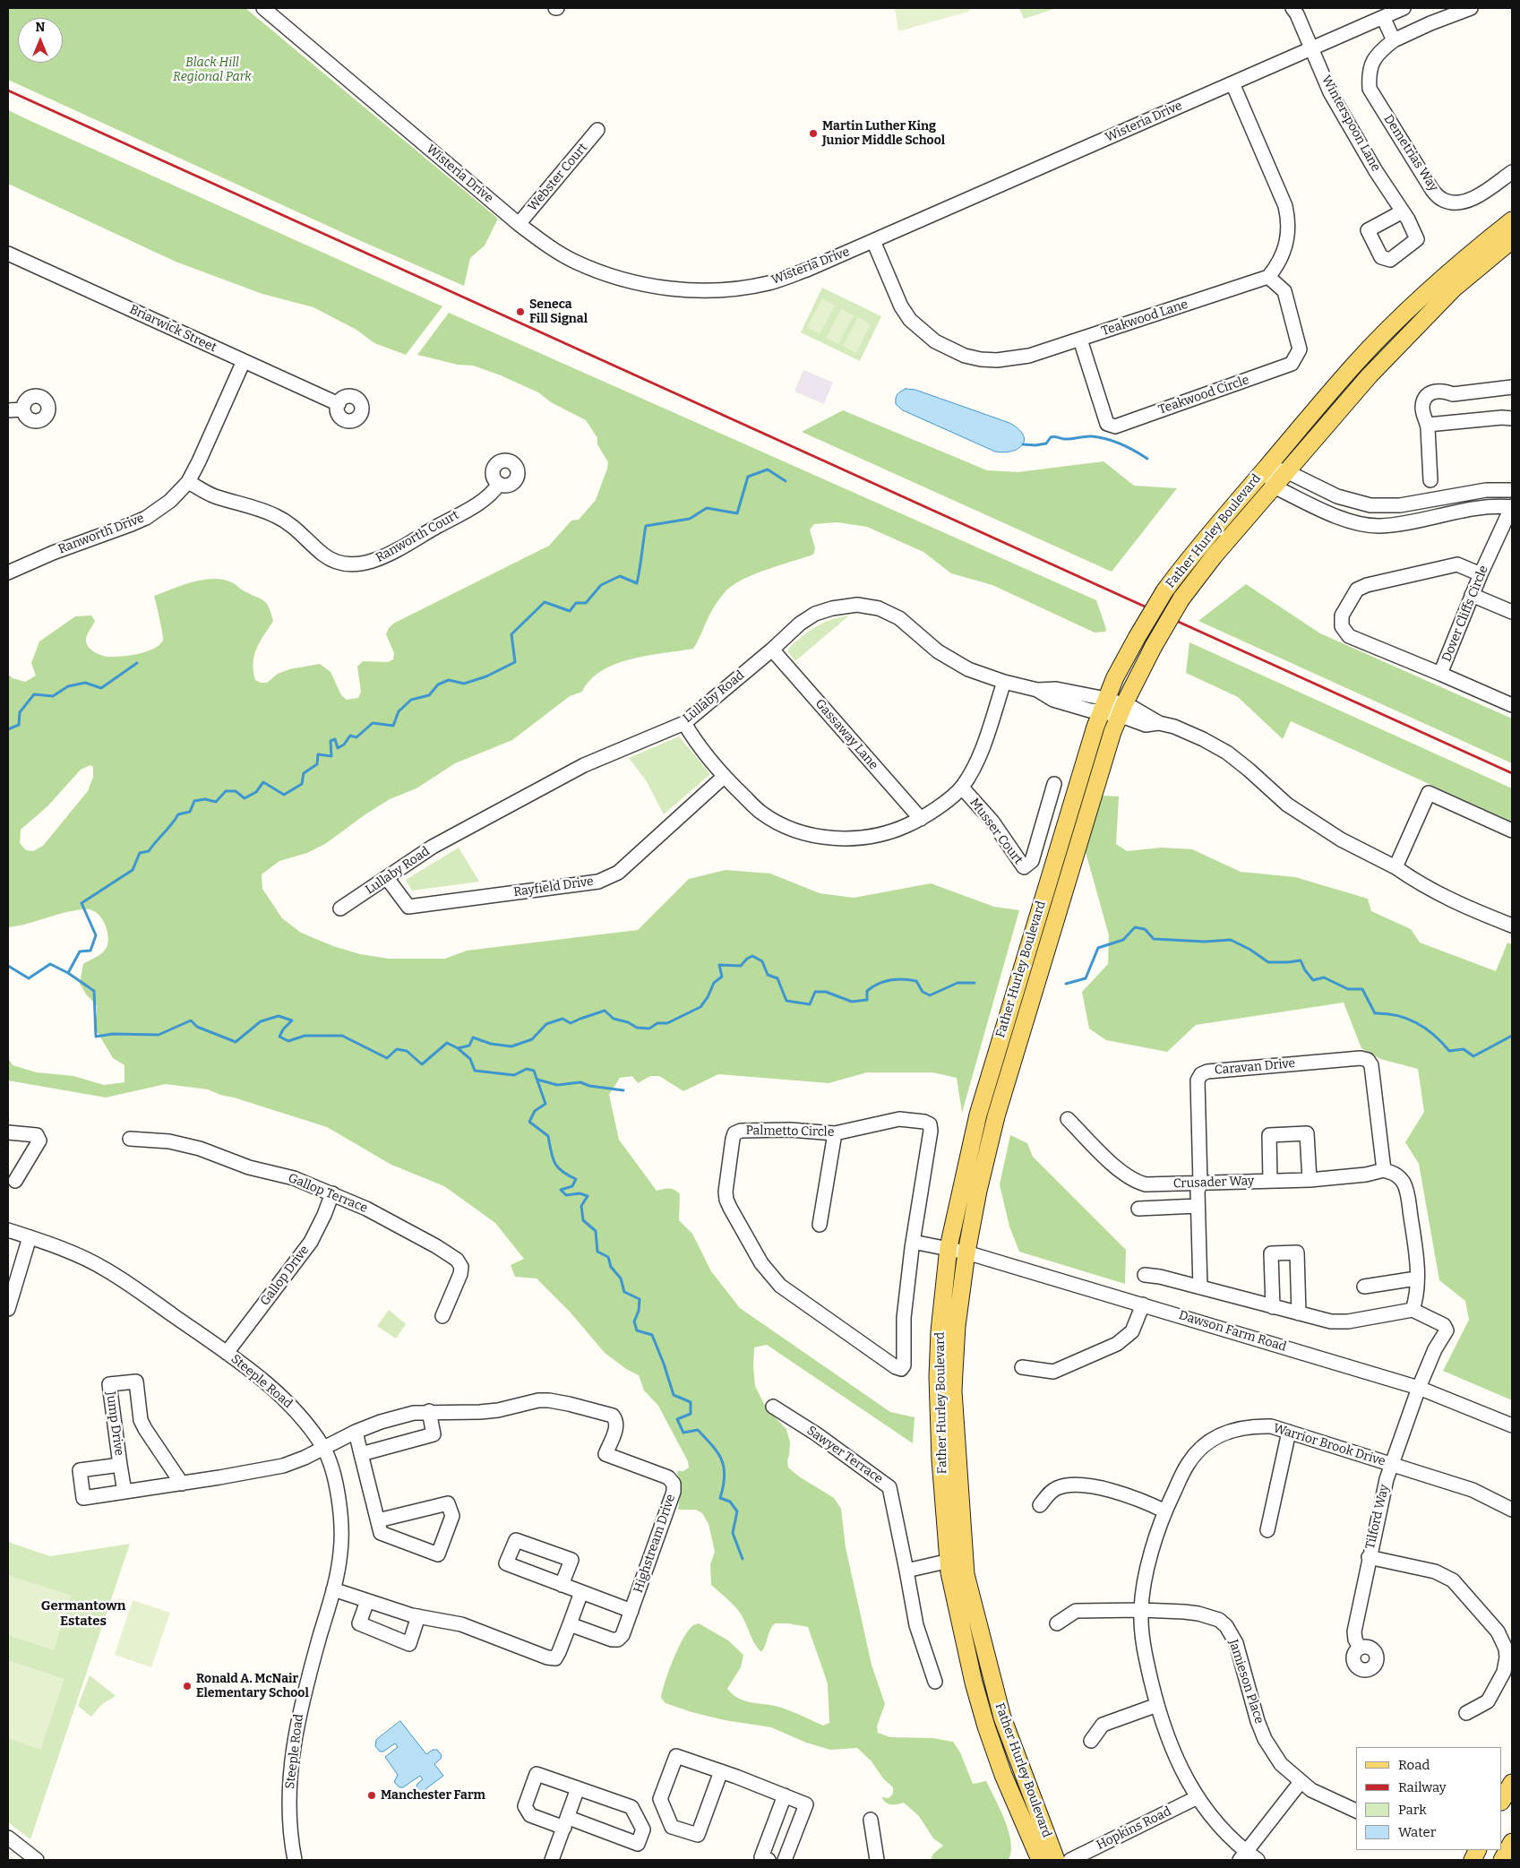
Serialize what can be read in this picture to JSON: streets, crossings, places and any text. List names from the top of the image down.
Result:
{
  "streets": {
    "main road": ["Father Hurley Boulevard"],
    "street": [
      "Wisteria Drive",
      "Winterspoon Lane",
      "Demetrias Way",
      "Webster Court",
      "Teakwood Lane",
      "Briarwick Street",
      "Teakwood Circle",
      "Ranworth Drive",
      "Ranworth Court",
      "Dover Cliffs Circle",
      "Lullaby Road",
      "Gassaway Lane",
      "Musser Court",
      "Rayfield Drive",
      "Caravan Drive",
      "Palmetto Circle",
      "Crusader Way",
      "Gallop Terrace",
      "Gallop Drive",
      "Dawson Farm Road",
      "Steeple Road",
      "Jump Drive",
      "Warrior Brook Drive",
      "Sawyer Terrace",
      "Tilford Way",
      "Highstream Drive",
      "Jamieson Place",
      "Hopkins Road"
    ]
  },
  "crossings": [
    ["Wisteria Drive", "Winterspoon Lane"],
    ["Wisteria Drive", "Webster Court"],
    ["Wisteria Drive", "Teakwood Lane"],
    ["Teakwood Lane", "Teakwood Circle"],
    ["Briarwick Street", "Ranworth Drive"],
    ["Father Hurley Boulevard", "Lullaby Road"],
    ["Father Hurley Boulevard", "Dawson Farm Road"],
    ["Ranworth Drive", "Ranworth Court"],
    ["Lullaby Road", "Gassaway Lane"],
    ["Lullaby Road", "Rayfield Drive"],
    ["Caravan Drive", "Crusader Way"],
    ["Gallop Terrace", "Gallop Drive"],
    ["Gallop Drive", "Steeple Road"],
    ["Dawson Farm Road", "Tilford Way"],
    ["Steeple Road", "Jump Drive"],
    ["Steeple Road", "Highstream Drive"],
    ["Jump Drive", "Highstream Drive"],
    ["Warrior Brook Drive", "Tilford Way"],
    ["Warrior Brook Drive", "Jamieson Place"],
    ["Warrior Brook Drive", "Hopkins Road"]
  ],
  "districts": ["Germantown Estates"],
  "parks": ["Black Hill Regional Park"],
  "places": [
    "Martin Luther King Junior Middle School",
    "Seneca Fill Signal",
    "Ronald A. McNair Elementary School",
    "Manchester Farm"
  ],
  "legend": [
    "Road",
    "Railway",
    "Park",
    "Water"
  ],
  "north": "top"
}
